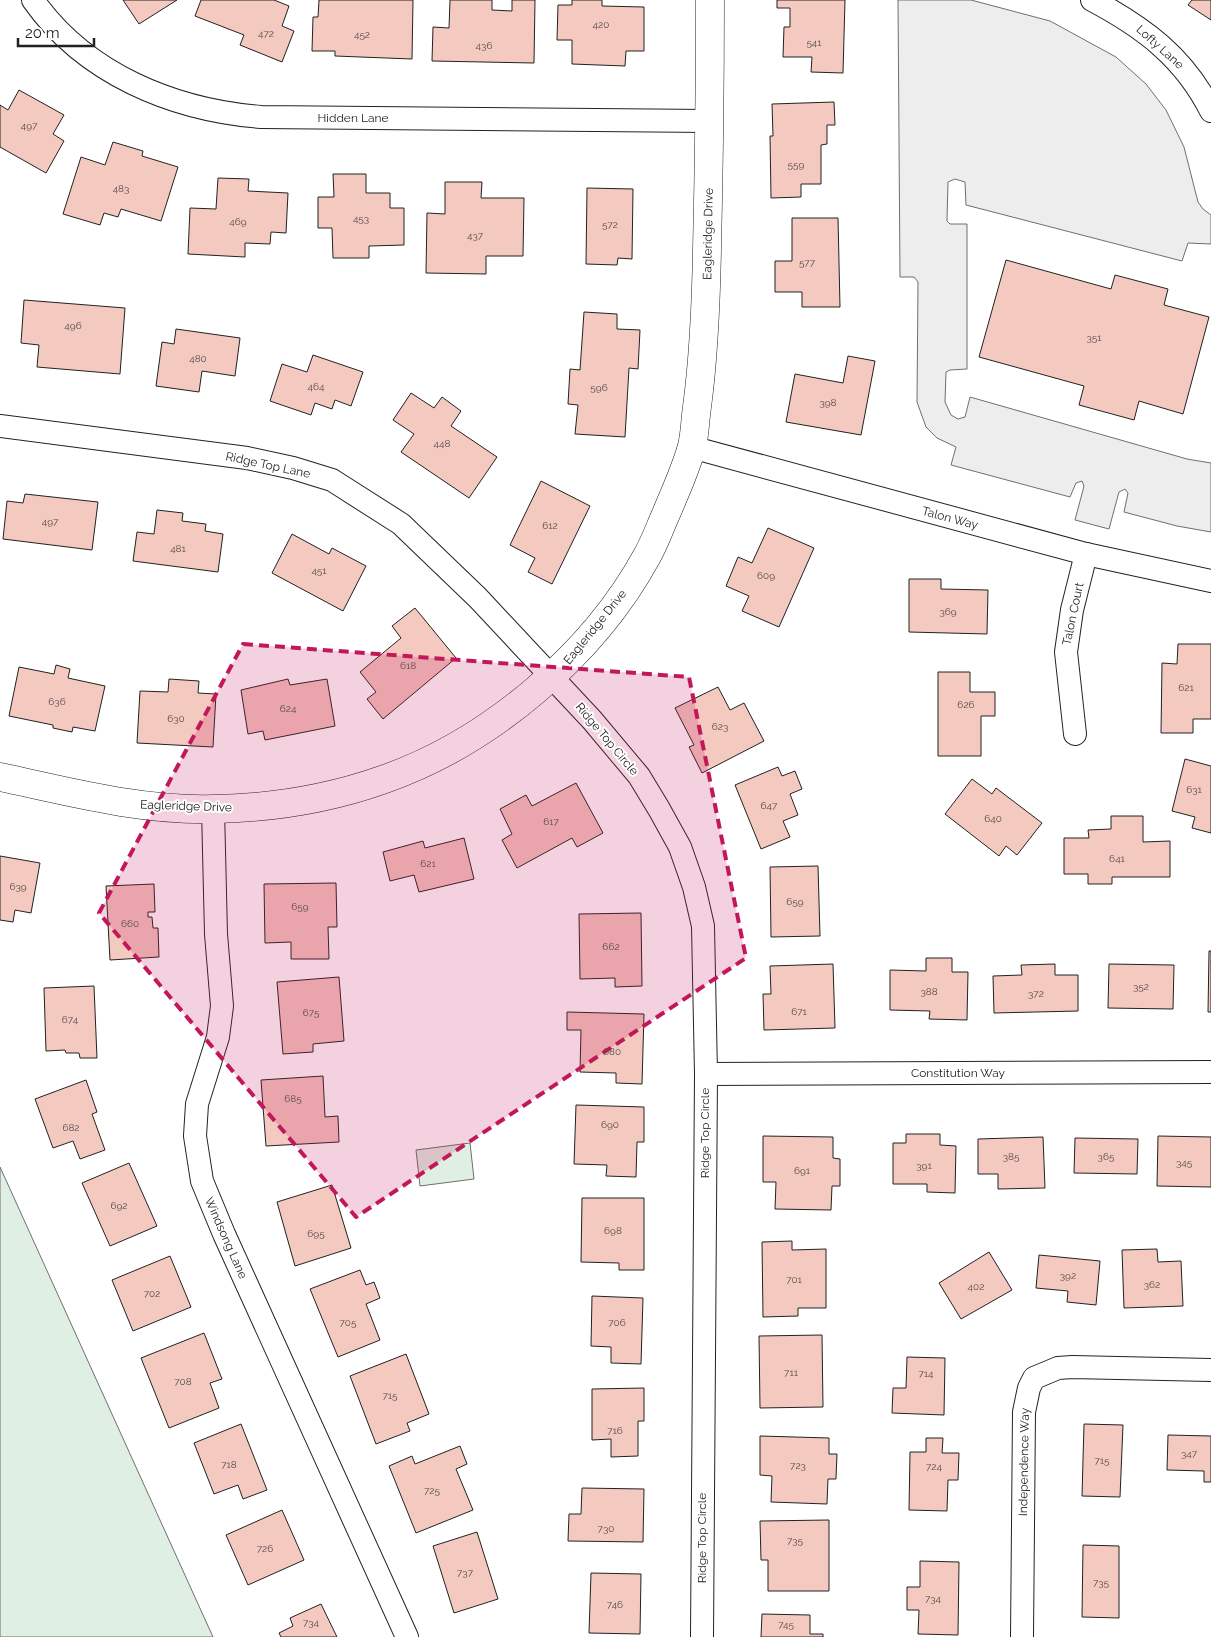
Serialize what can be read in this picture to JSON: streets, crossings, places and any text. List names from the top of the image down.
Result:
{
  "streets": {
    "main road": ["Eagleridge Drive"],
    "street": [
      "Lofty Lane",
      "Hidden Lane",
      "Ridge Top Lane",
      "Talon Way",
      "Talon Court",
      "Ridge Top Circle",
      "Constitution Way",
      "Windsong Lane",
      "Independence Way"
    ]
  },
  "crossings": [
    ["Hidden Lane", "Eagleridge Drive"],
    ["Eagleridge Drive", "Ridge Top Lane"],
    ["Eagleridge Drive", "Talon Way"],
    ["Eagleridge Drive", "Ridge Top Circle"],
    ["Eagleridge Drive", "Windsong Lane"],
    ["Ridge Top Lane", "Ridge Top Circle"],
    ["Talon Way", "Talon Court"],
    ["Ridge Top Circle", "Constitution Way"]
  ],
  "house_numbers": [
    "420",
    "472",
    "452",
    "541",
    "436",
    "497",
    "559",
    "483",
    "453",
    "469",
    "572",
    "437",
    "577",
    "496",
    "351",
    "480",
    "464",
    "596",
    "398",
    "448",
    "497",
    "612",
    "481",
    "451",
    "609",
    "369",
    "618",
    "621",
    "636",
    "626",
    "624",
    "630",
    "623",
    "631",
    "647",
    "640",
    "617",
    "641",
    "621",
    "639",
    "659",
    "659",
    "660",
    "662",
    "352",
    "388",
    "372",
    "671",
    "675",
    "674",
    "680",
    "685",
    "690",
    "682",
    "385",
    "365",
    "345",
    "391",
    "691",
    "692",
    "698",
    "695",
    "392",
    "701",
    "362",
    "402",
    "702",
    "705",
    "706",
    "711",
    "714",
    "708",
    "715",
    "716",
    "347",
    "715",
    "718",
    "723",
    "724",
    "725",
    "730",
    "735",
    "726",
    "737",
    "735",
    "734",
    "746",
    "734",
    "745"
  ],
  "scale_bar": "20 m"
}
